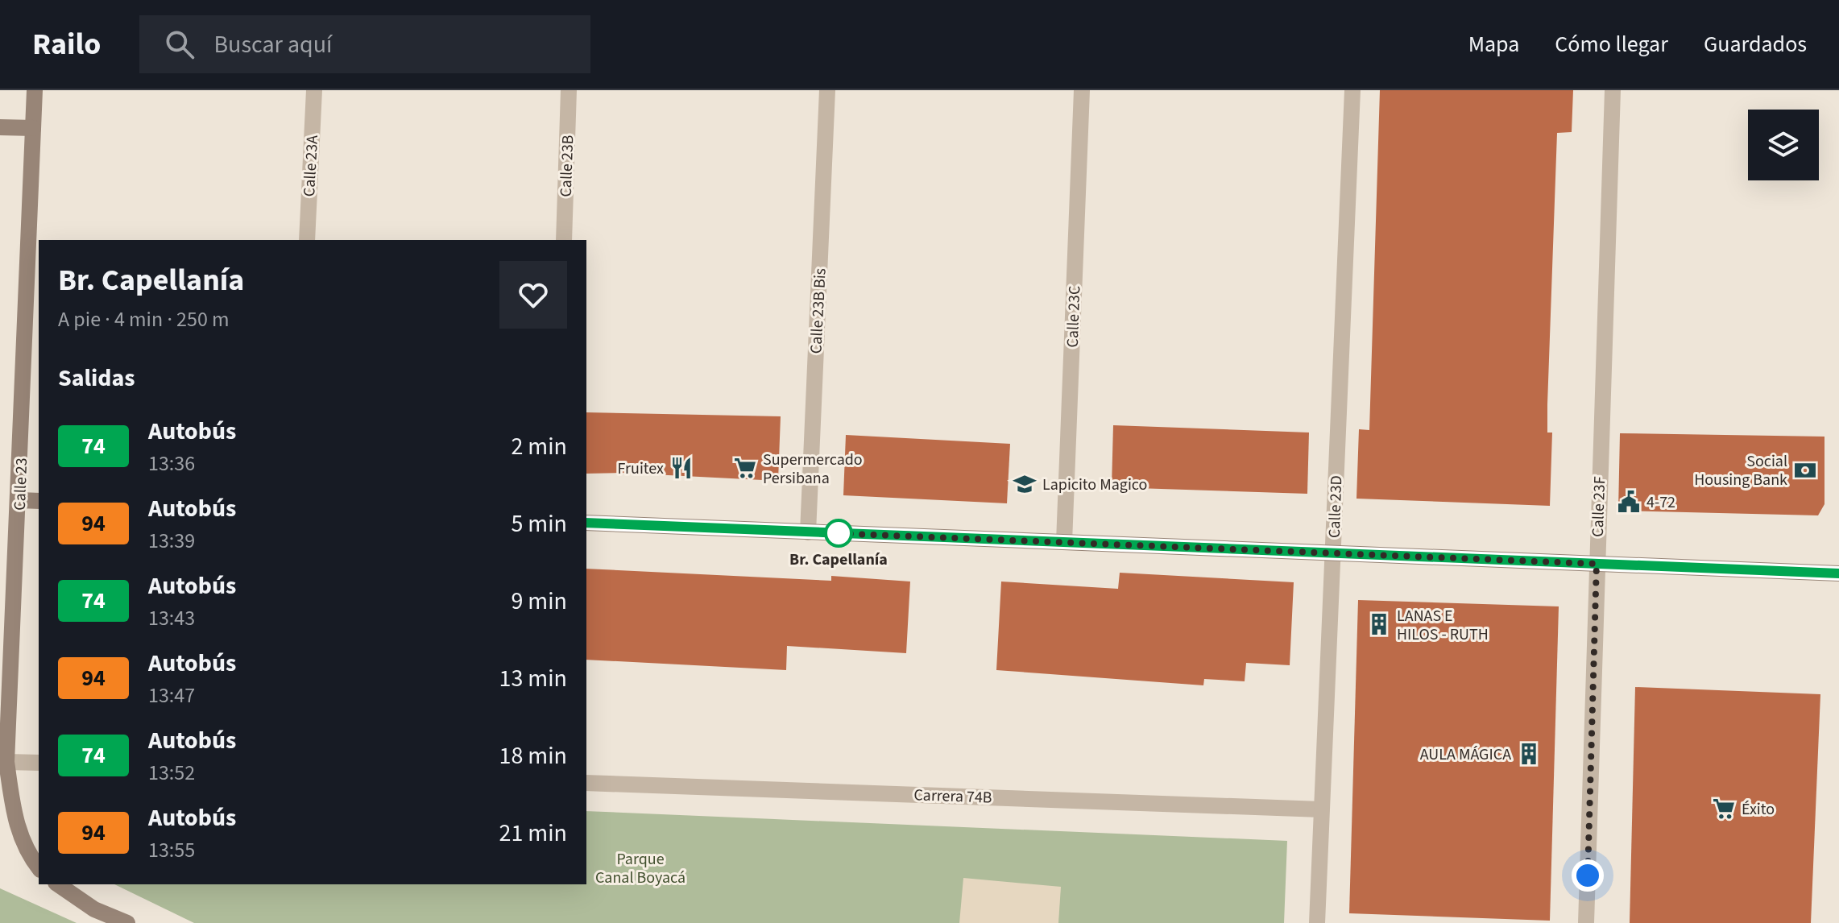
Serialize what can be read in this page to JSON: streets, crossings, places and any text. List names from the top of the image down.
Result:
{
  "streets": {
    "street": [
      "Calle 23A",
      "Calle 23B",
      "Calle 23B Bis",
      "Calle 23C",
      "Calle 23",
      "Calle 23D",
      "Calle 23F",
      "Carrera 74B"
    ]
  },
  "crossings": [
    ["Calle 23D", "Carrera 74B"]
  ],
  "parks": ["Parque Canal Boyacá"],
  "places": {
    "restaurant": ["Fruitex"],
    "supermarket": ["Supermercado Persibana", "Éxito"],
    "bank": ["Social Housing Bank"],
    "school or university": ["Lapicito Magico"],
    "public building": ["4-72"],
    "other": ["Br. Capellanía"],
    "building": ["LANAS E HILOS - RUTH", "AULA MÁGICA"]
  },
  "lines": ["bus line 74"],
  "page": {
    "header": "Railo",
    "search": "Buscar aquí",
    "nav": ["Mapa", "Cómo llegar", "Guardados"],
    "heading": [
      ["Br. Capellanía", "A pie · 4 min · 250 m"],
      "Salidas"
    ],
    "list": [
      {
        "mark": "74",
        "name": "Autobús",
        "note": "13:36",
        "value": "2 min"
      },
      {
        "mark": "94",
        "name": "Autobús",
        "note": "13:39",
        "value": "5 min"
      },
      {
        "mark": "74",
        "name": "Autobús",
        "note": "13:43",
        "value": "9 min"
      },
      {
        "mark": "94",
        "name": "Autobús",
        "note": "13:47",
        "value": "13 min"
      },
      {
        "mark": "74",
        "name": "Autobús",
        "note": "13:52",
        "value": "18 min"
      },
      {
        "mark": "94",
        "name": "Autobús",
        "note": "13:55",
        "value": "21 min"
      }
    ]
  }
}
